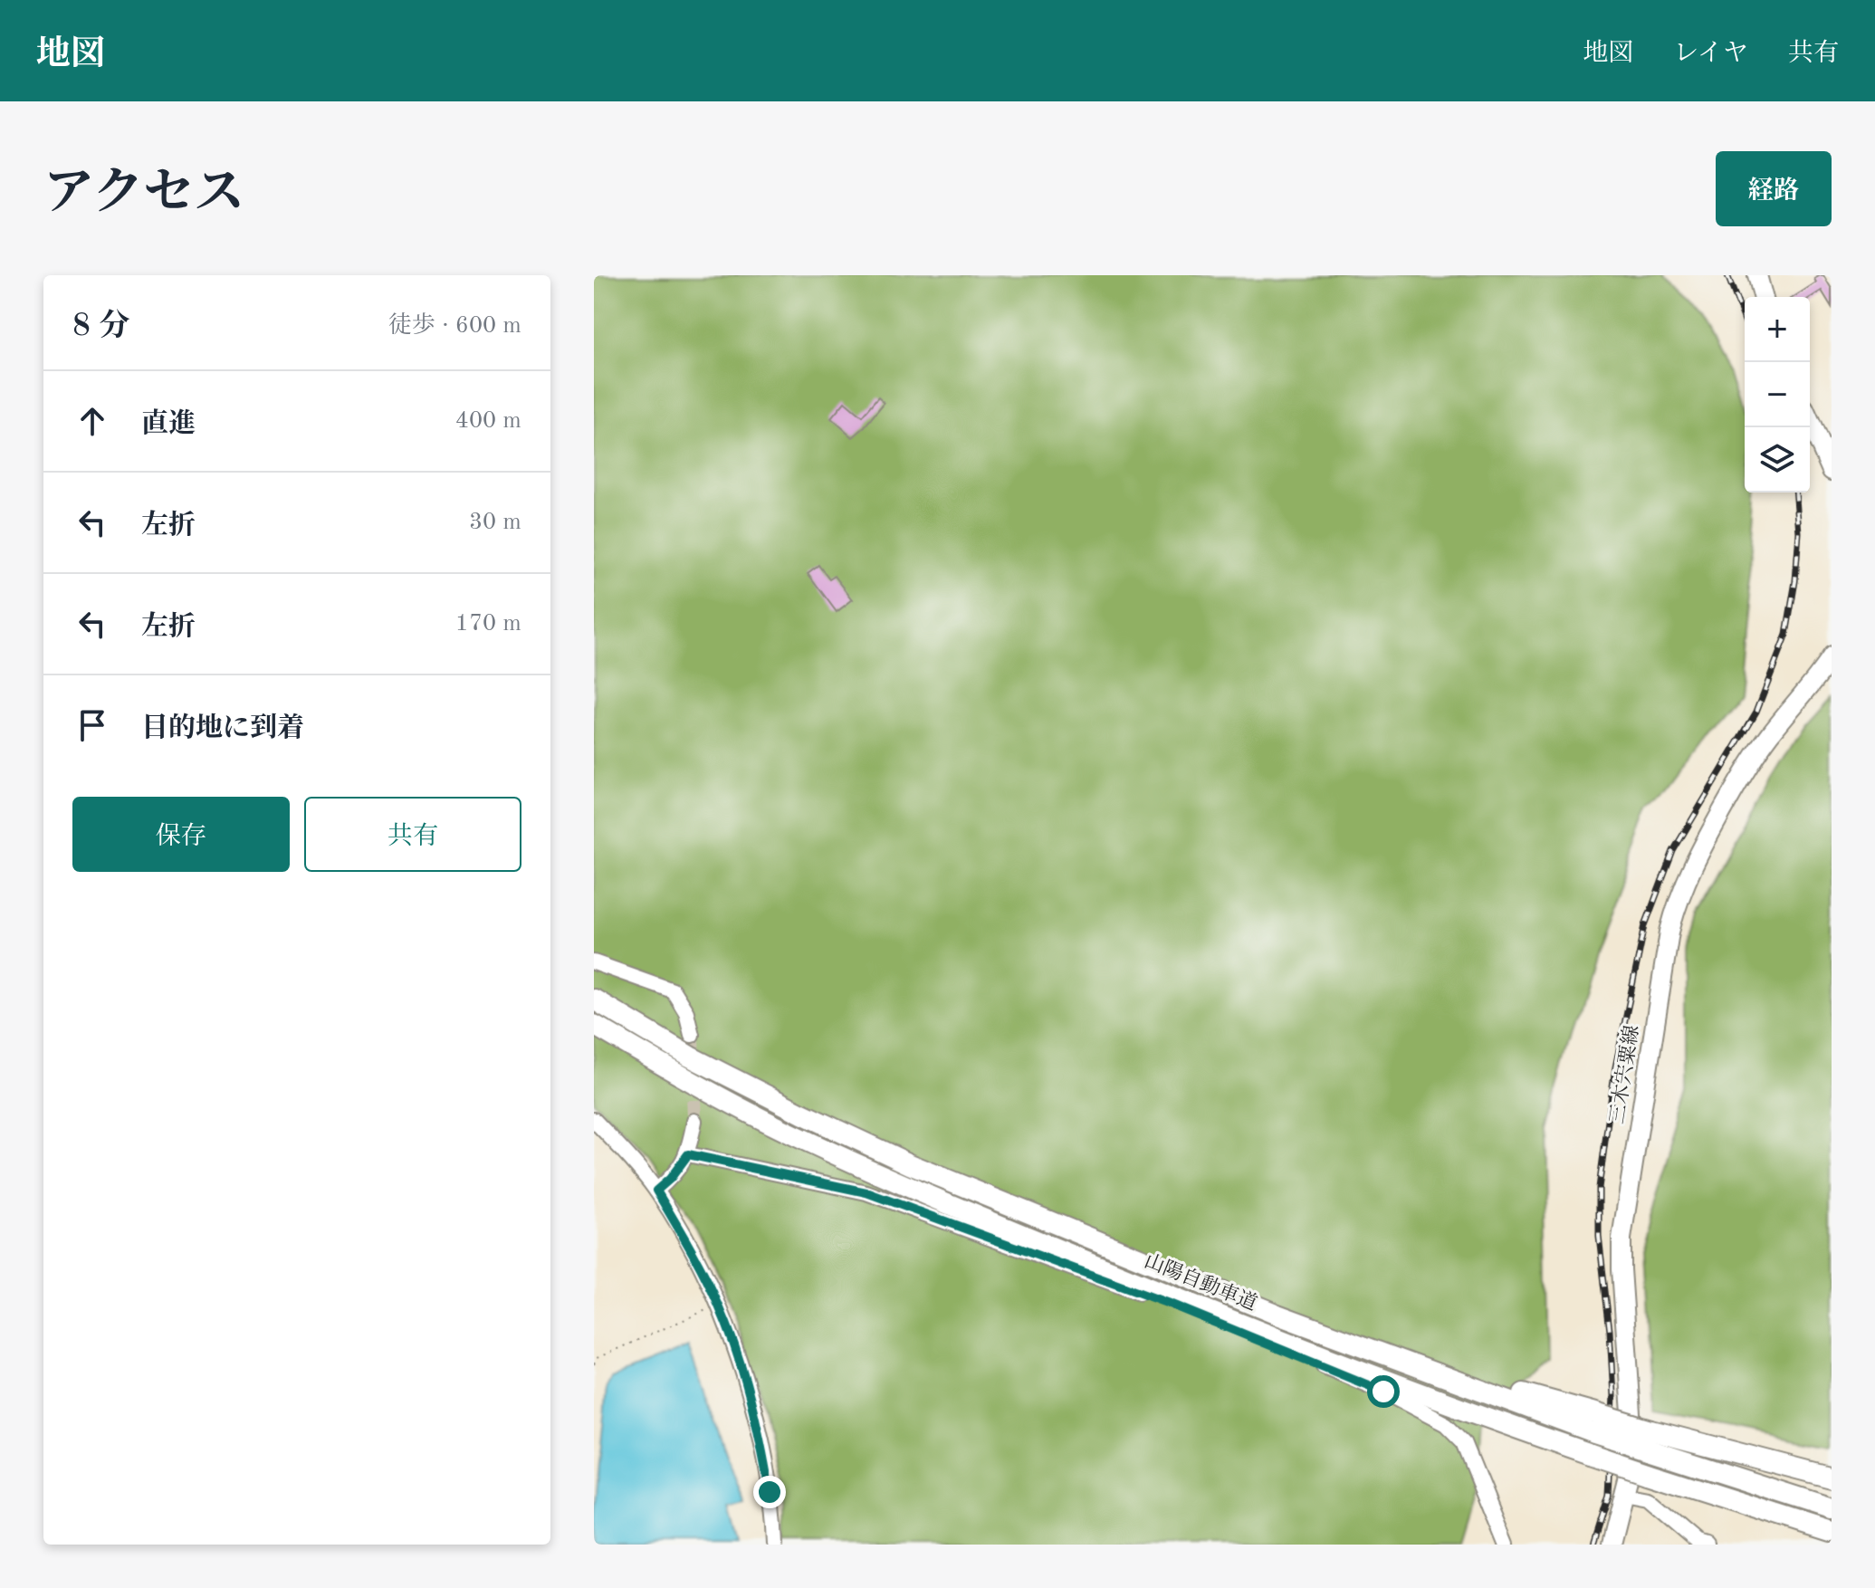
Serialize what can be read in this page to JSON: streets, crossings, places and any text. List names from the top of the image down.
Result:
{
  "streets": {
    "highway": ["山陽自動車道"],
    "main road": ["三木宍粟線"]
  },
  "page": {
    "header": "地図",
    "nav": ["地図", "レイヤ", "共有"],
    "title": "アクセス",
    "buttons": [
      "経路",
      ["保存", "共有"]
    ],
    "heading": ["8 分", "徒歩 · 600 m"],
    "map_buttons": ["+", "−"],
    "list": [
      ["直進", "400 m"],
      ["左折", "30 m"],
      ["左折", "170 m"],
      "目的地に到着"
    ]
  }
}
